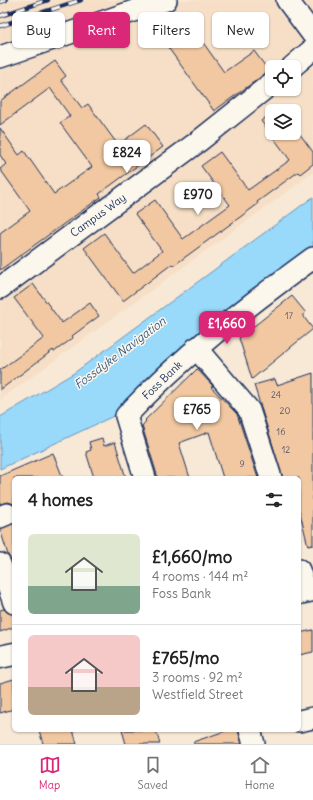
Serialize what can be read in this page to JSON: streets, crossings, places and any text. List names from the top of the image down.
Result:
{
  "streets": {
    "street": ["Campus Way", "Foss Bank"]
  },
  "water": ["Fossdyke Navigation"],
  "house_numbers": [
    "17",
    "24",
    "20",
    "16",
    "12",
    "9"
  ],
  "page": {
    "chip": [
      "Buy",
      "Rent",
      "Filters",
      "New"
    ],
    "price": [
      "£824",
      "£970",
      "£1,660",
      "£765"
    ],
    "heading": "4 homes",
    "list": [
      {
        "name": "£1,660/mo",
        "note": "4 rooms · 144 m² · Foss Bank"
      },
      {
        "name": "£765/mo",
        "note": "3 rooms · 92 m² · Westfield Street"
      }
    ],
    "tabs": ["Map", "Saved", "Home"]
  }
}
